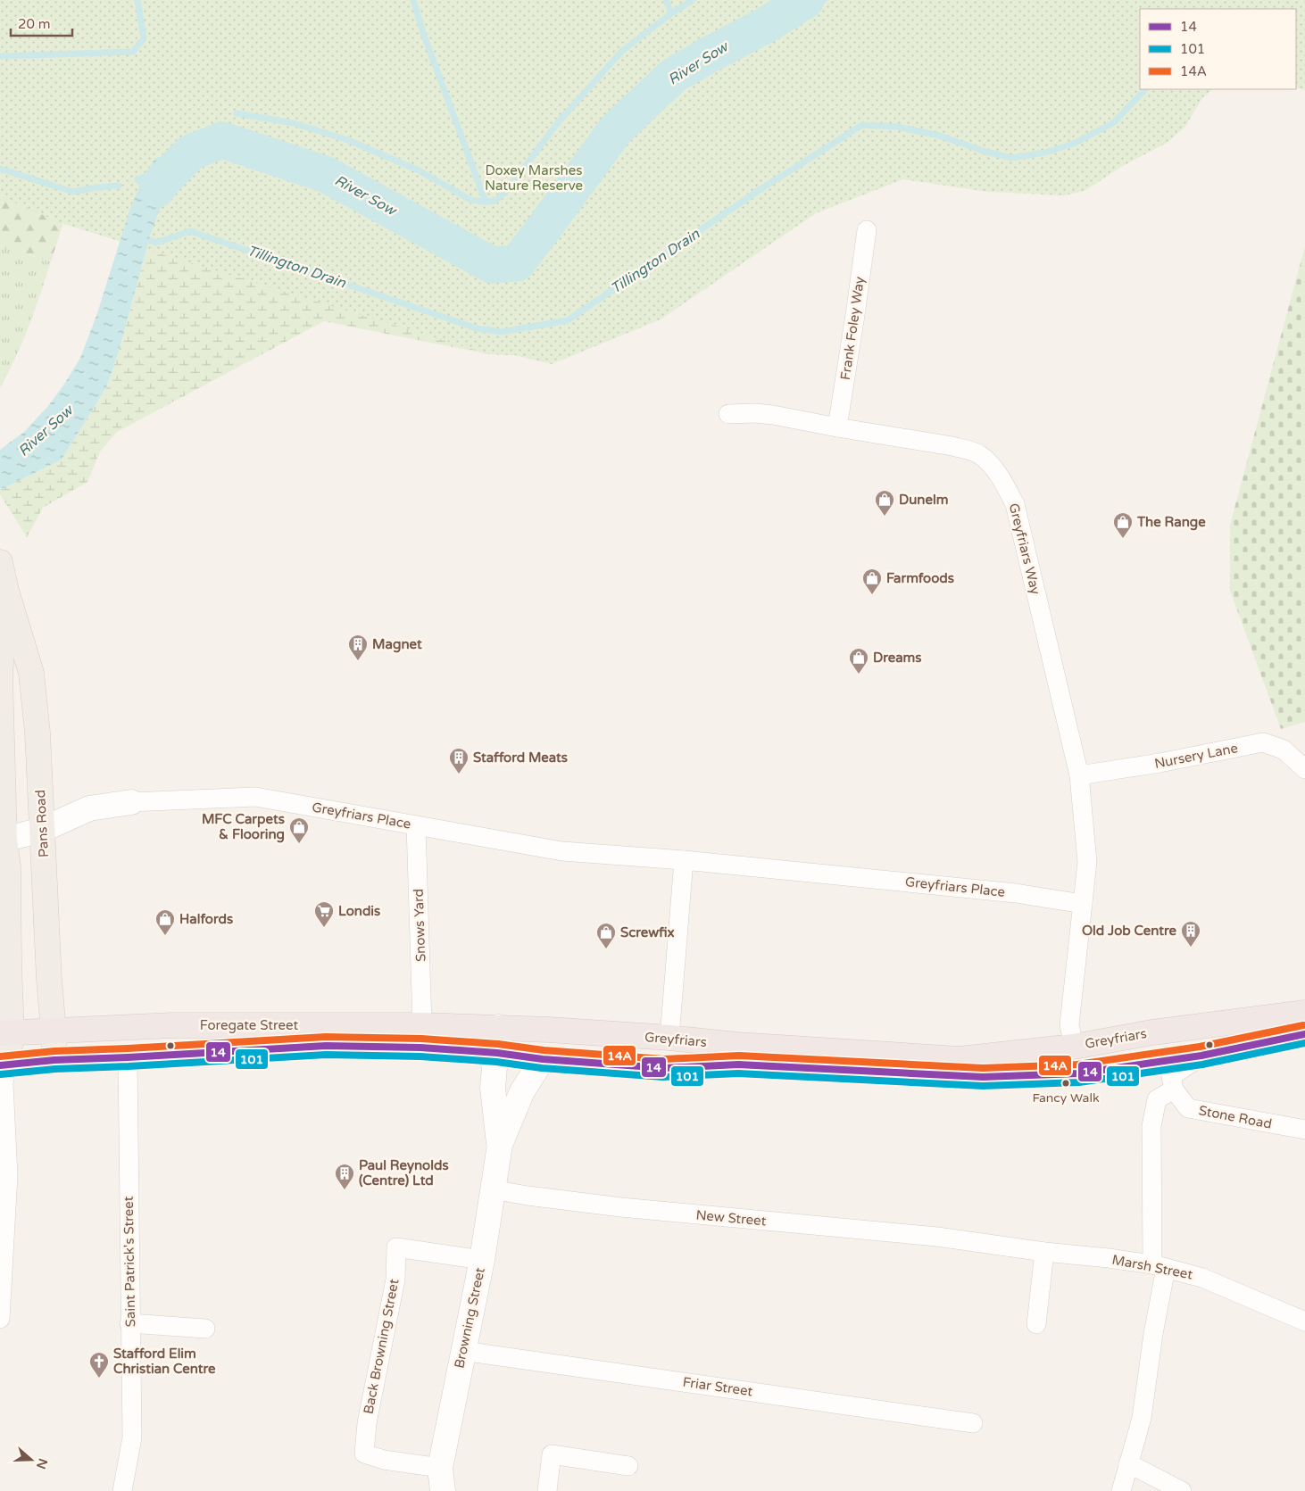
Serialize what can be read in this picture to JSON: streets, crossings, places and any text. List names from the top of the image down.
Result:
{
  "streets": {
    "highway": ["Foregate Street", "Greyfriars"],
    "main road": ["Pans Road"],
    "street": [
      "Frank Foley Way",
      "Greyfriars Way",
      "Nursery Lane",
      "Greyfriars Place",
      "Snows Yard",
      "Stone Road",
      "New Street",
      "Saint Patrick's Street",
      "Marsh Street",
      "Browning Street",
      "Back Browning Street",
      "Friar Street"
    ]
  },
  "crossings": [
    ["Frank Foley Way", "Greyfriars Way"],
    ["Greyfriars Way", "Nursery Lane"],
    ["Greyfriars Way", "Greyfriars Place"],
    ["Greyfriars Place", "Pans Road"],
    ["Greyfriars Place", "Snows Yard"],
    ["Pans Road", "Foregate Street"],
    ["Snows Yard", "Foregate Street"],
    ["Foregate Street", "Greyfriars"],
    ["Foregate Street", "Saint Patrick's Street"],
    ["Foregate Street", "Browning Street"],
    ["Greyfriars", "Browning Street"],
    ["New Street", "Marsh Street"],
    ["New Street", "Browning Street"],
    ["Browning Street", "Back Browning Street"],
    ["Browning Street", "Friar Street"]
  ],
  "water": ["River Sow", "Tillington Drain"],
  "parks": ["Doxey Marshes Nature Reserve"],
  "places": {
    "shop": [
      "Dunelm",
      "The Range",
      "Farmfoods",
      "Dreams",
      "MFC Carpets & Flooring",
      "Halfords",
      "Screwfix"
    ],
    "building": [
      "Magnet",
      "Stafford Meats",
      "Old Job Centre",
      "Paul Reynolds (Centre) Ltd"
    ],
    "supermarket": ["Londis"],
    "other": ["Fancy Walk"],
    "church": ["Stafford Elim Christian Centre"]
  },
  "lines": ["transit line 14A", "transit line 14", "transit line 101"],
  "legend": ["14", "101", "14A"],
  "scale_bar": "20 m",
  "north": "right"
}
